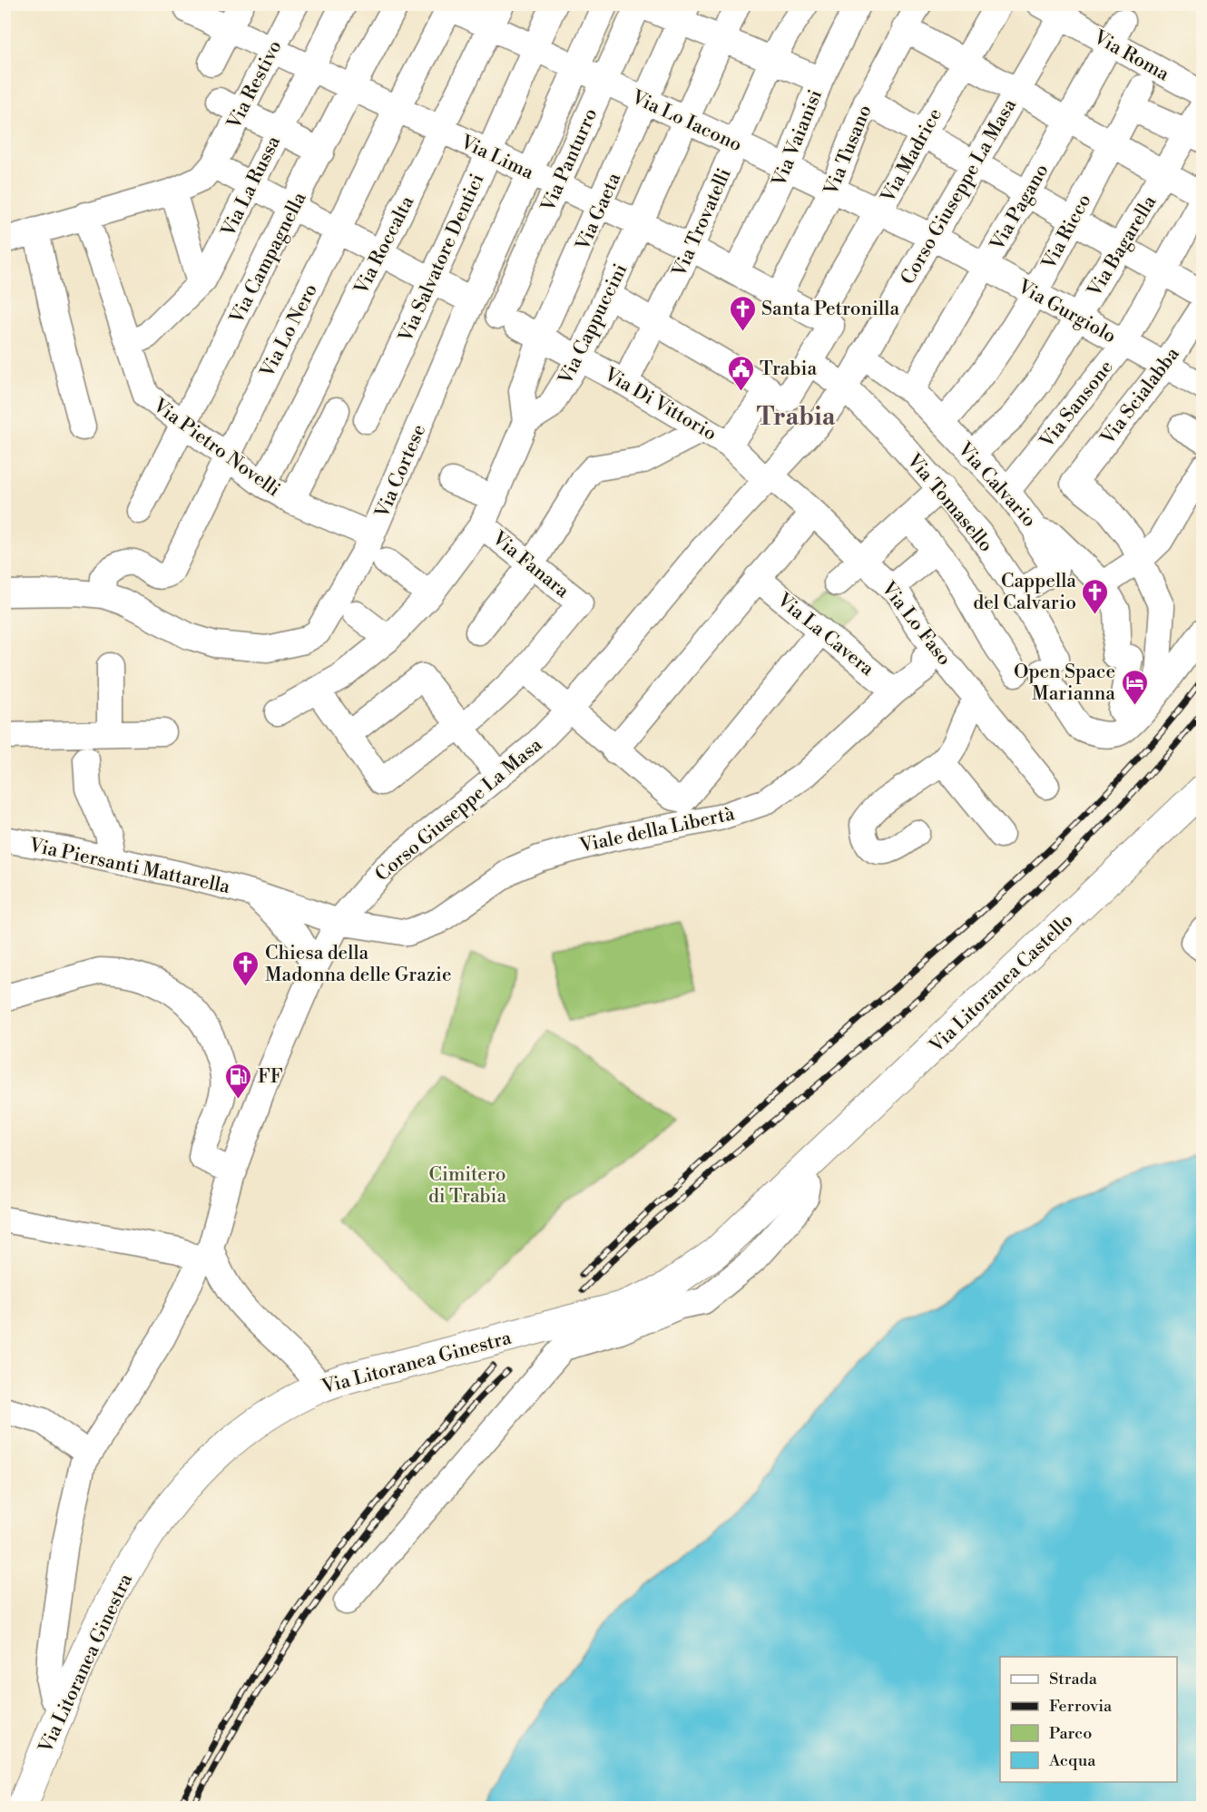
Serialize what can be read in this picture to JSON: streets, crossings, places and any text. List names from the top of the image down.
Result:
{
  "streets": {
    "main road": ["Via Litoranea Castello", "Via Litoranea Ginestra"],
    "street": [
      "Via Roma",
      "Via Restivo",
      "Via Lo Iacono",
      "Via Vaianisi",
      "Via Tusano",
      "Via Madrice",
      "Via Lima",
      "Via Panturro",
      "Via La Russa",
      "Corso Giuseppe La Masa",
      "Via Pagano",
      "Via Gaeta",
      "Via Trovatelli",
      "Via Ricco",
      "Via Roccalta",
      "Via Bagarella",
      "Via Campagnella",
      "Via Salvatore Dentici",
      "Via Gurgiolo",
      "Via Cappuccini",
      "Via Lo Nero",
      "Via Scialabba",
      "Via Di Vittorio",
      "Via Sansone",
      "Via Pietro Novelli",
      "Via Cortese",
      "Via Calvario",
      "Via Tomasello",
      "Via Fanara",
      "Via Lo Faso",
      "Via La Cavera",
      "Viale della Libertà",
      "Via Piersanti Mattarella"
    ]
  },
  "crossings": [
    ["Via Roma", "Corso Giuseppe La Masa"],
    ["Via Roma", "Via Pagano"],
    ["Via Restivo", "Via Lima"],
    ["Via Lo Iacono", "Via Vaianisi"],
    ["Via Lo Iacono", "Via Tusano"],
    ["Via Lo Iacono", "Via Madrice"],
    ["Via Lo Iacono", "Via Panturro"],
    ["Via Lo Iacono", "Corso Giuseppe La Masa"],
    ["Via Lo Iacono", "Via Gaeta"],
    ["Via Lo Iacono", "Via Trovatelli"],
    ["Via Lo Iacono", "Via Roccalta"],
    ["Via Lo Iacono", "Via Salvatore Dentici"],
    ["Via Lo Iacono", "Via Gurgiolo"],
    ["Via Lo Iacono", "Via Cappuccini"],
    ["Via Lo Iacono", "Via Lo Nero"],
    ["Via Lo Iacono", "Via Cortese"],
    ["Via Vaianisi", "Via Lima"],
    ["Via Tusano", "Via Lima"],
    ["Via Madrice", "Via Lima"],
    ["Via Madrice", "Via Di Vittorio"],
    ["Via Lima", "Via Panturro"],
    ["Via Lima", "Via La Russa"],
    ["Via Lima", "Via Gaeta"],
    ["Via Lima", "Via Trovatelli"],
    ["Via Lima", "Via Roccalta"],
    ["Via Lima", "Via Campagnella"],
    ["Via Lima", "Via Salvatore Dentici"],
    ["Via Lima", "Via Cappuccini"],
    ["Via Lima", "Via Lo Nero"],
    ["Via Lima", "Via Cortese"],
    ["Via Panturro", "Via Di Vittorio"],
    ["Via La Russa", "Via Pietro Novelli"],
    ["Corso Giuseppe La Masa", "Via Gurgiolo"],
    ["Corso Giuseppe La Masa", "Via Di Vittorio"],
    ["Corso Giuseppe La Masa", "Via Calvario"],
    ["Corso Giuseppe La Masa", "Via Tomasello"],
    ["Corso Giuseppe La Masa", "Via Lo Faso"],
    ["Corso Giuseppe La Masa", "Viale della Libertà"],
    ["Corso Giuseppe La Masa", "Via Litoranea Ginestra"],
    ["Via Pagano", "Via Gurgiolo"],
    ["Via Pagano", "Via Calvario"],
    ["Via Gaeta", "Via Cappuccini"],
    ["Via Gaeta", "Via Di Vittorio"],
    ["Via Trovatelli", "Via Di Vittorio"],
    ["Via Ricco", "Via Bagarella"],
    ["Via Ricco", "Via Gurgiolo"],
    ["Via Ricco", "Via Calvario"],
    ["Via Roccalta", "Via Pietro Novelli"],
    ["Via Bagarella", "Via Gurgiolo"],
    ["Via Bagarella", "Via Calvario"],
    ["Via Campagnella", "Via Pietro Novelli"],
    ["Via Gurgiolo", "Via Scialabba"],
    ["Via Gurgiolo", "Via Sansone"],
    ["Via Cappuccini", "Via Di Vittorio"],
    ["Via Lo Nero", "Via Pietro Novelli"],
    ["Via Lo Nero", "Via Cortese"],
    ["Via Di Vittorio", "Via Lo Faso"],
    ["Via Sansone", "Via Calvario"],
    ["Via Pietro Novelli", "Via Cortese"],
    ["Via Lo Faso", "Viale della Libertà"],
    ["Via La Cavera", "Viale della Libertà"],
    ["Viale della Libertà", "Via Piersanti Mattarella"],
    ["Via Litoranea Castello", "Via Litoranea Ginestra"]
  ],
  "districts": ["Trabia"],
  "parks": ["Cimitero di Trabia"],
  "places": {
    "church": ["Santa Petronilla", "Cappella del Calvario", "Chiesa della Madonna delle Grazie"],
    "public building": ["Trabia"],
    "hotel": ["Open Space Marianna"],
    "fuel station": ["FF"]
  },
  "legend": [
    "Strada",
    "Ferrovia",
    "Parco",
    "Acqua"
  ]
}
